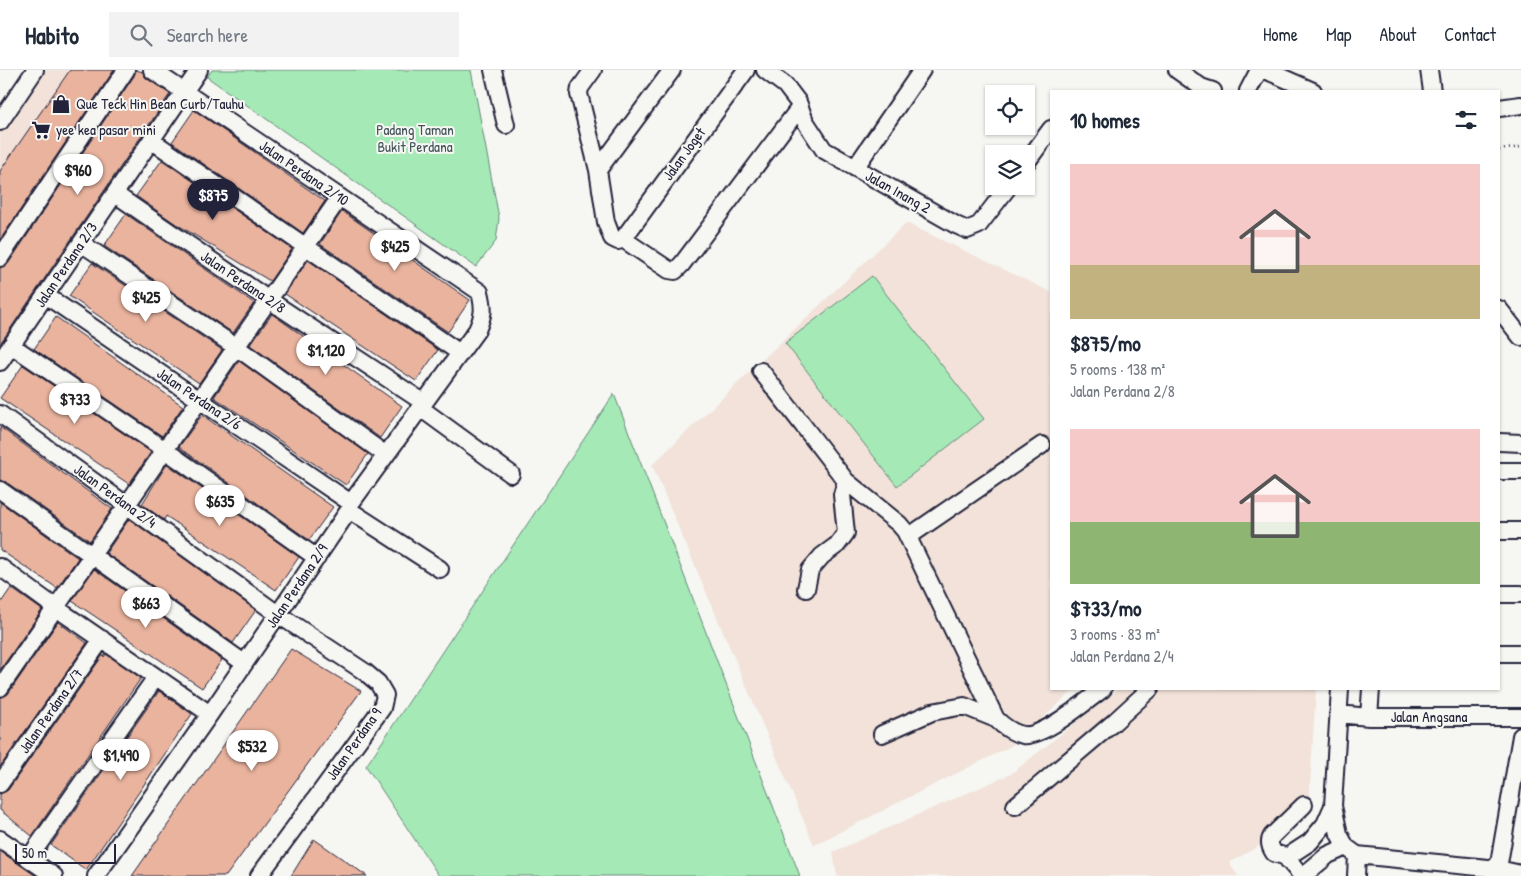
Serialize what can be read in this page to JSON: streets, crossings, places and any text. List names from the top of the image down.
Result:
{
  "streets": {
    "street": [
      "Jalan Joget",
      "Jalan Perdana 2/10",
      "Jalan Inang 2",
      "Jalan Perdana 2/3",
      "Jalan Perdana 2/8",
      "Jalan Perdana 2/6",
      "Jalan Perdana 2/4",
      "Jalan Perdana 2/9",
      "Jalan Perdana 2/7",
      "Jalan Angsana",
      "Jalan Perdana 9"
    ]
  },
  "crossings": [
    ["Jalan Perdana 2/10", "Jalan Perdana 2/3"],
    ["Jalan Perdana 2/10", "Jalan Perdana 2/9"],
    ["Jalan Perdana 2/3", "Jalan Perdana 2/8"],
    ["Jalan Perdana 2/3", "Jalan Perdana 2/6"],
    ["Jalan Perdana 2/8", "Jalan Perdana 2/9"],
    ["Jalan Perdana 2/6", "Jalan Perdana 2/9"],
    ["Jalan Perdana 2/4", "Jalan Perdana 2/9"],
    ["Jalan Perdana 2/4", "Jalan Perdana 9"],
    ["Jalan Perdana 2/9", "Jalan Perdana 9"]
  ],
  "parks": ["Padang Taman Bukit Perdana"],
  "places": {
    "shop": ["Que Teck Hin Bean Curb/Tauhu"],
    "supermarket": ["yee kea pasar mini"]
  },
  "scale_bar": "50 m",
  "page": {
    "header": "Habito",
    "search": "Search here",
    "nav": [
      "Home",
      "Map",
      "About",
      "Contact"
    ],
    "heading": "10 homes",
    "list": [
      {
        "name": "$875/mo",
        "note": "5 rooms · 138 m² · Jalan Perdana 2/8"
      },
      {
        "name": "$733/mo",
        "note": "3 rooms · 83 m² · Jalan Perdana 2/4"
      }
    ],
    "price": [
      "$960",
      "$875",
      "$425",
      "$425",
      "$1,120",
      "$733",
      "$635",
      "$663",
      "$532",
      "$1,490"
    ],
    "scale": "50 m"
  }
}
